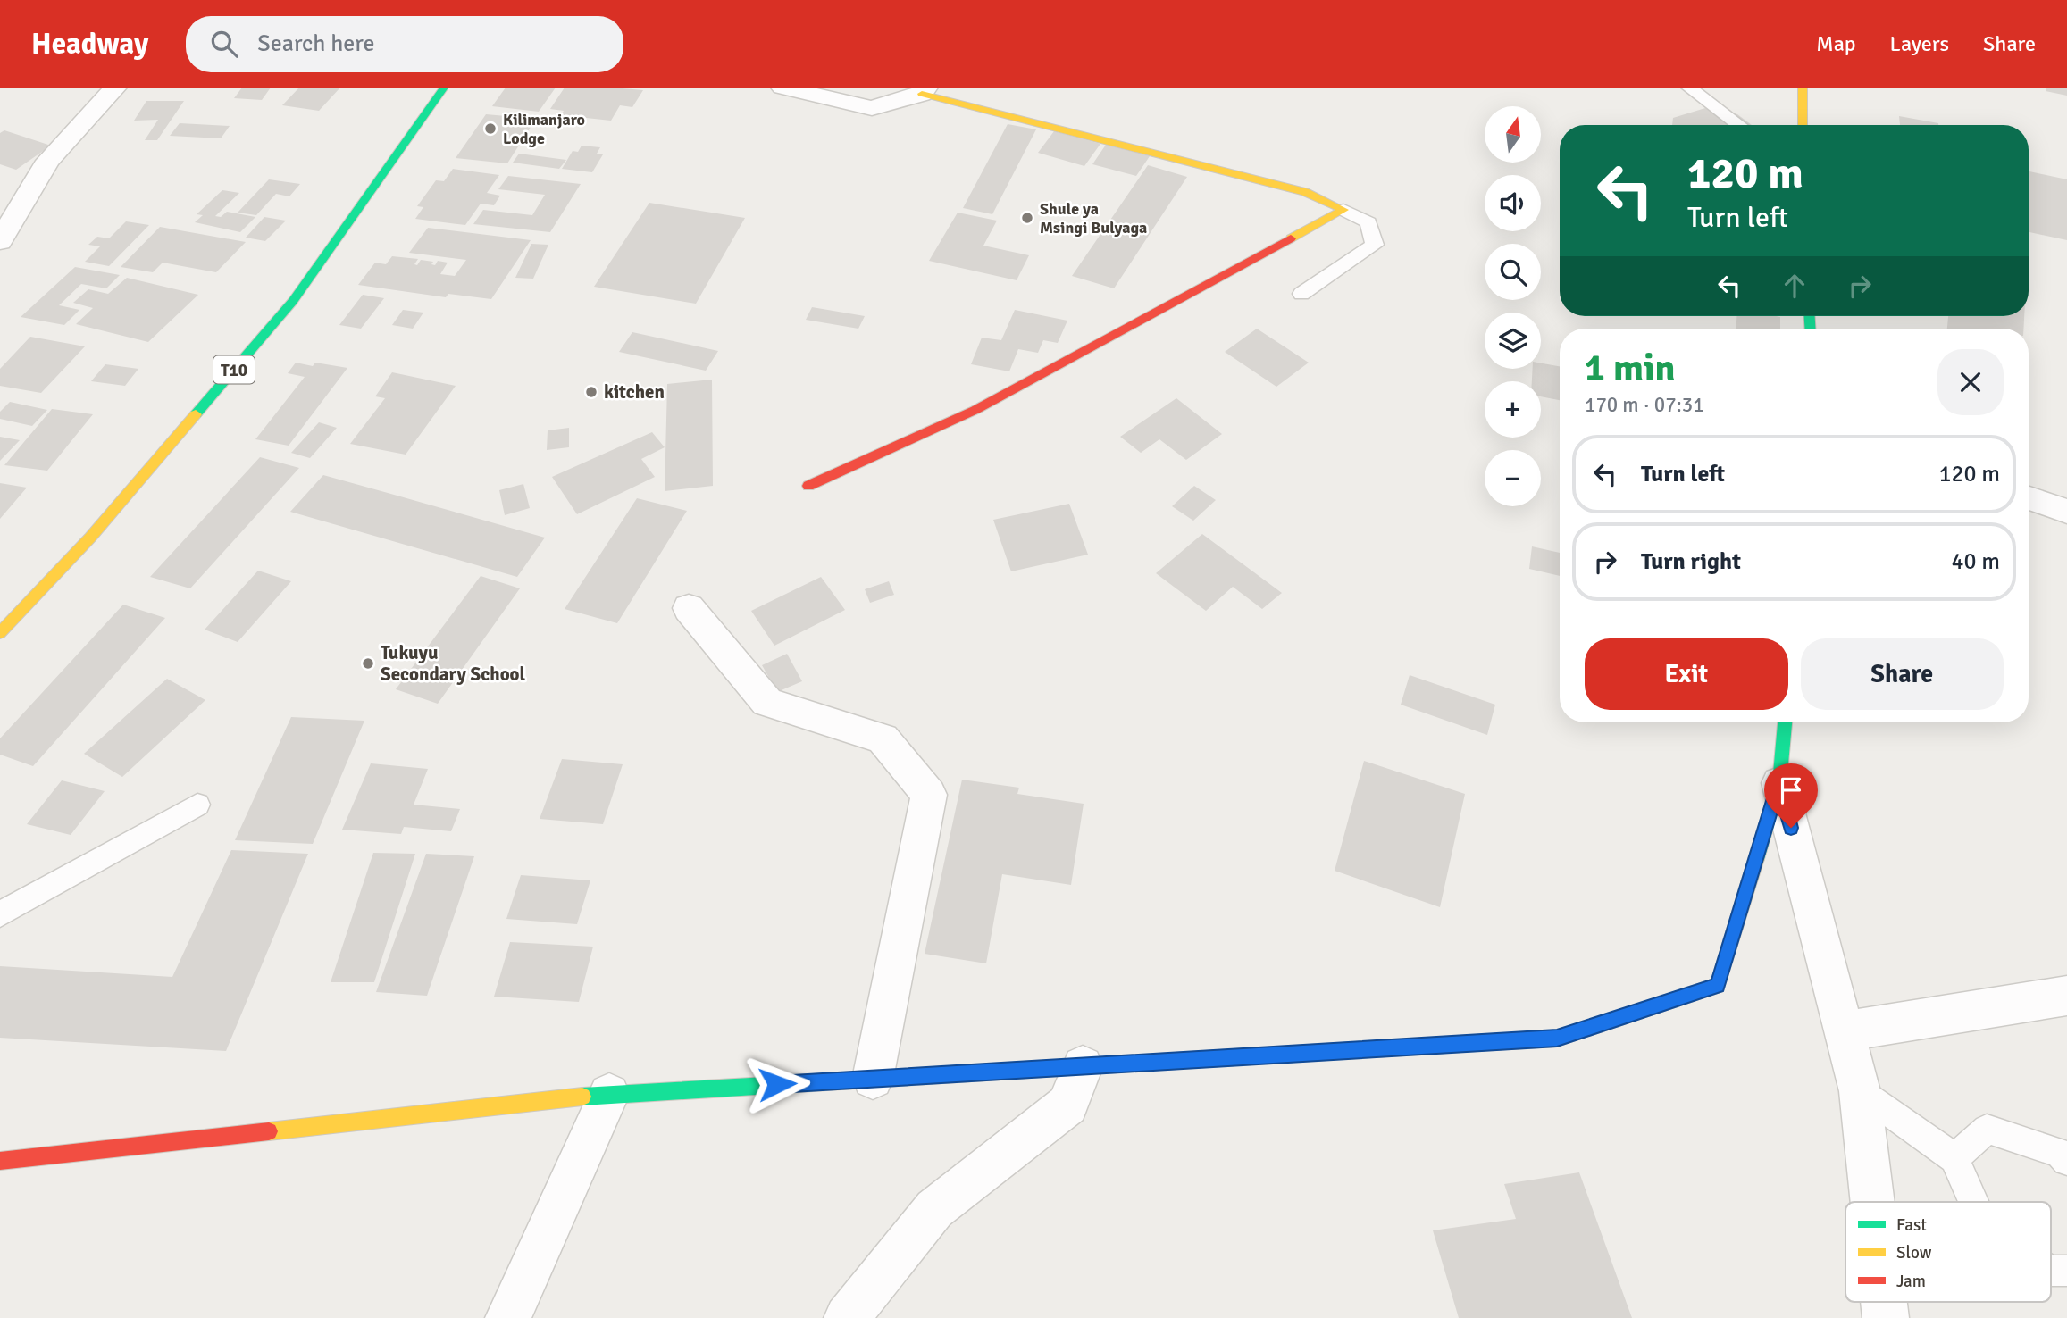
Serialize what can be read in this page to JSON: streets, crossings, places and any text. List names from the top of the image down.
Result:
{
  "streets": {
    "main road": ["T10"]
  },
  "places": [
    "Kilimanjaro Lodge",
    "Shule ya Msingi Bulyaga",
    "kitchen",
    "Tukuyu Secondary School"
  ],
  "legend": ["Fast", "Slow", "Jam"],
  "north": "top",
  "page": {
    "header": "Headway",
    "search": "Search here",
    "nav": ["Map", "Layers", "Share"],
    "map_buttons": ["+", "−"],
    "turn": ["120 m", "Turn left"],
    "heading": ["1 min", "170 m · 07:31"],
    "list": [
      {
        "name": "Turn left",
        "value": "120 m"
      },
      {
        "name": "Turn right",
        "value": "40 m"
      }
    ],
    "buttons": ["Exit", "Share"]
  }
}
